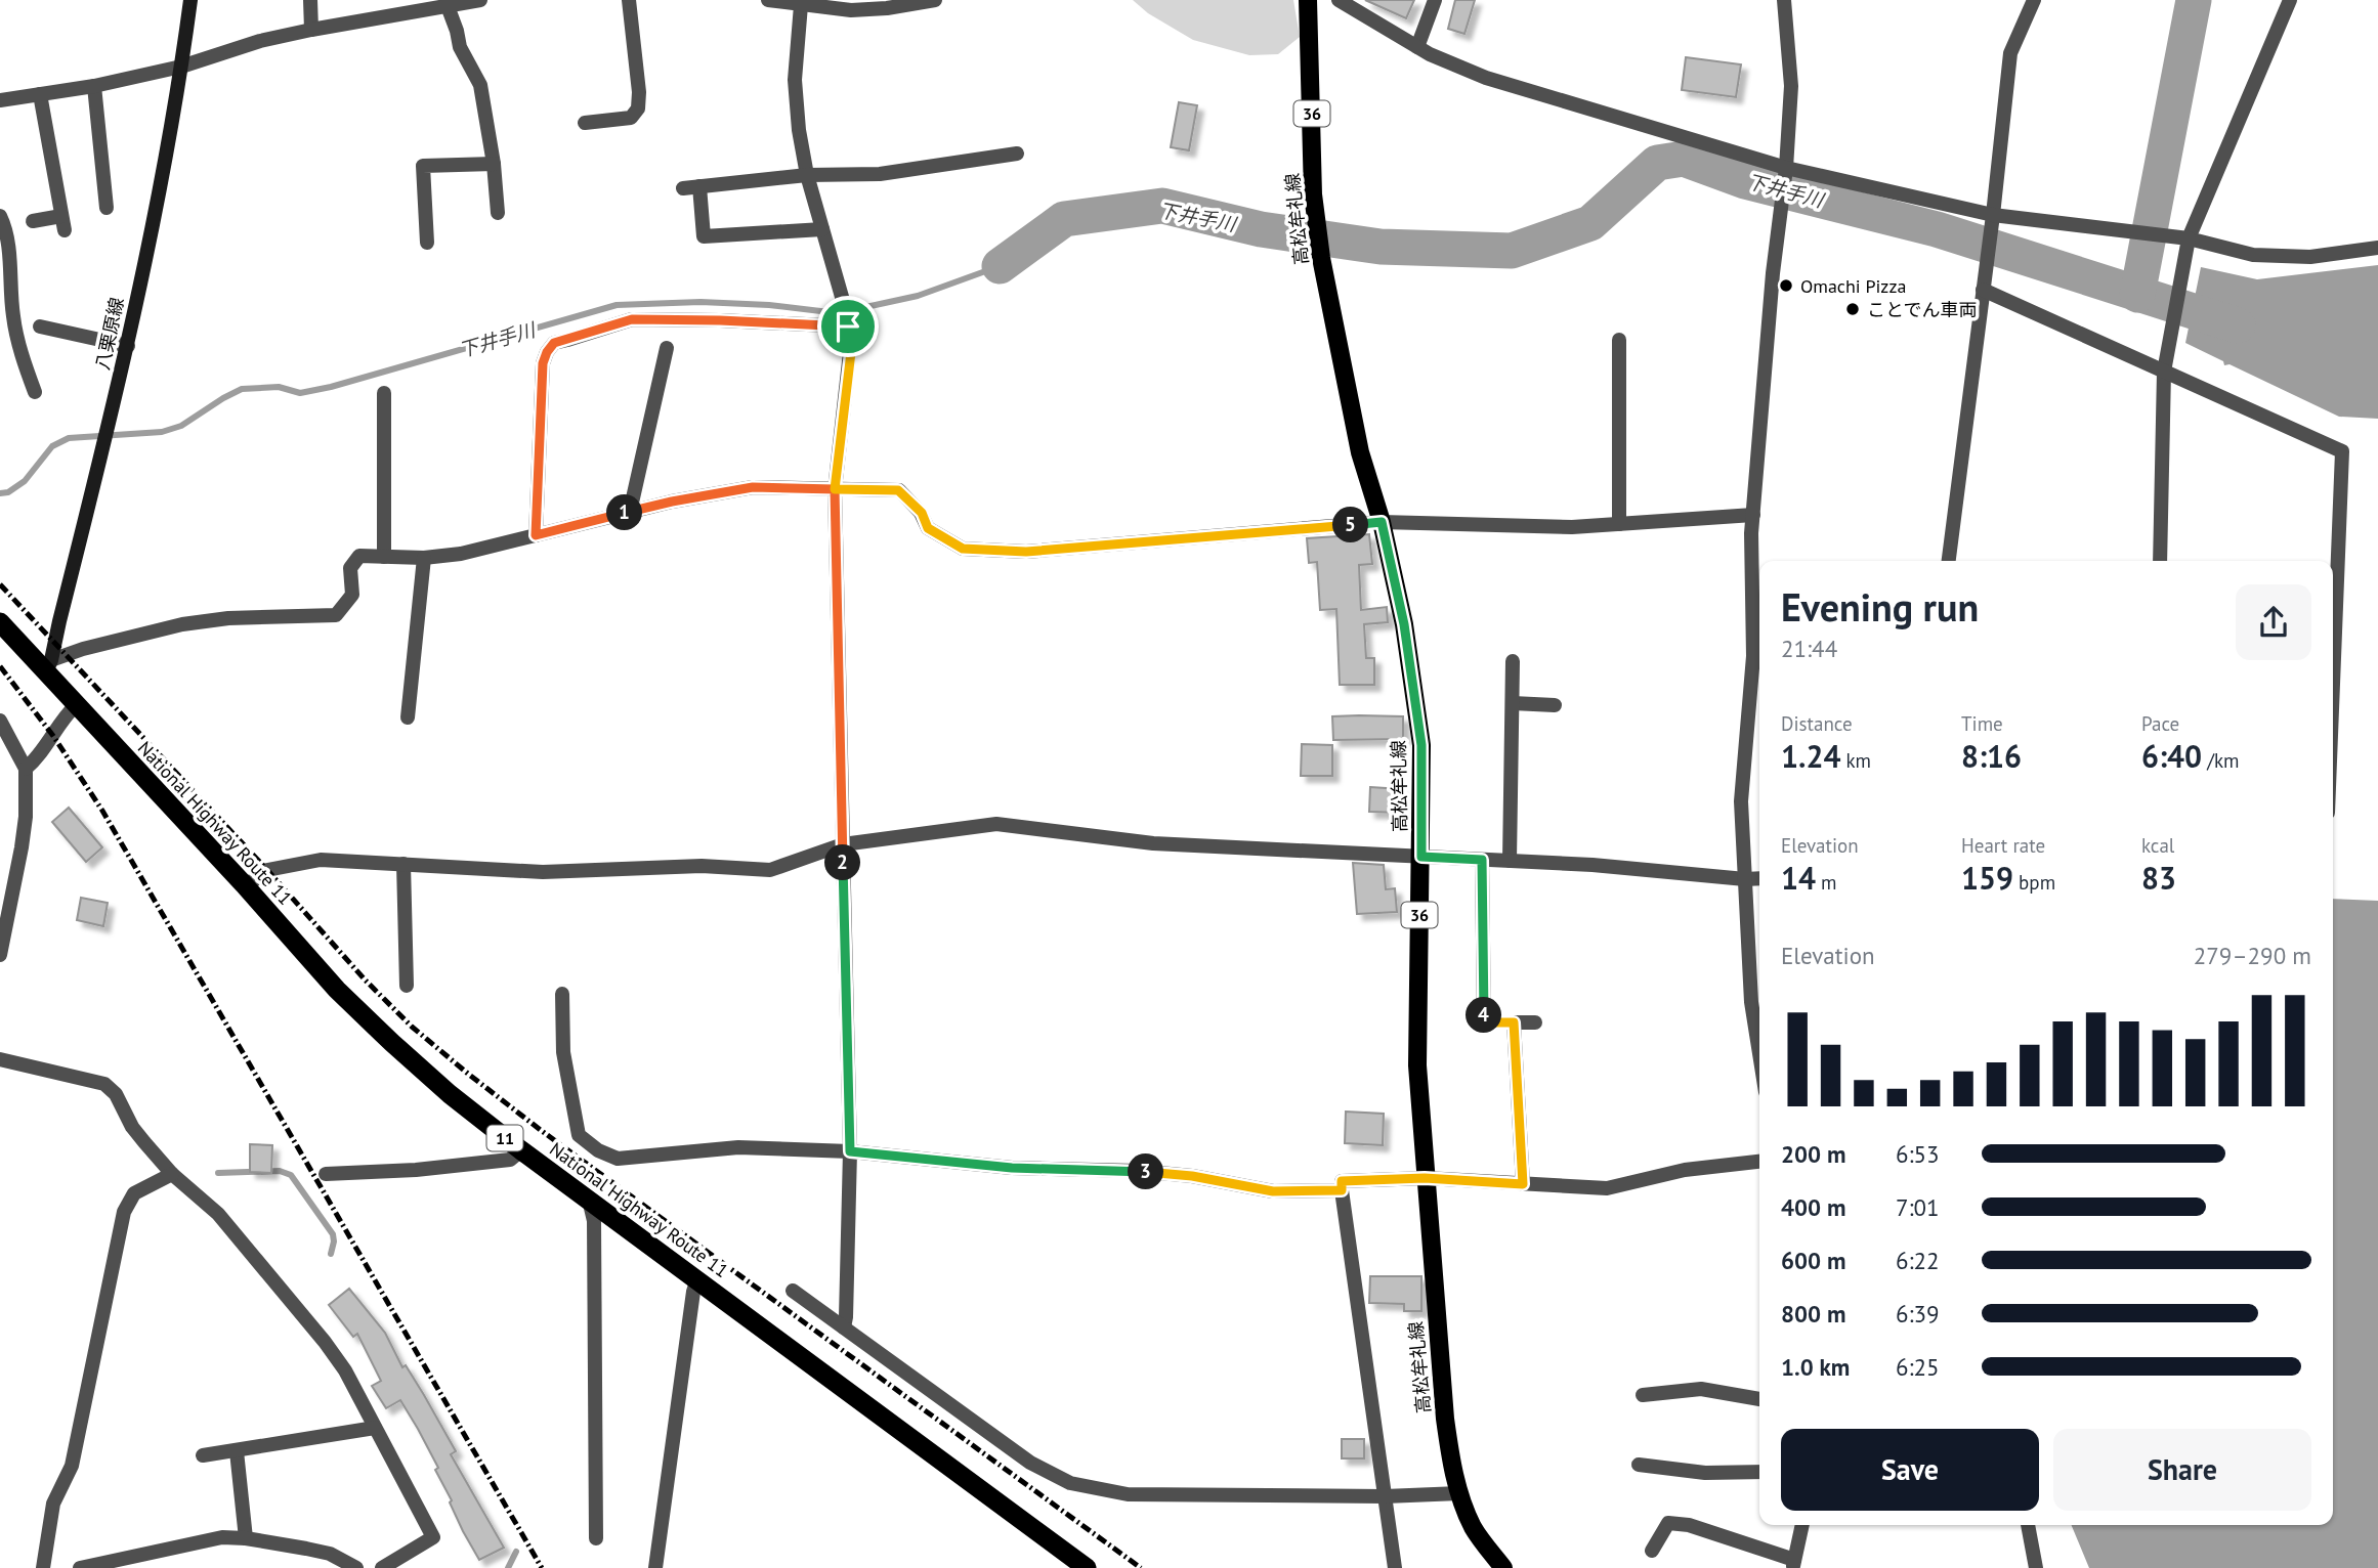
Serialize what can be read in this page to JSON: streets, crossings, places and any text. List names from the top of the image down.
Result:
{
  "streets": {
    "highway": ["National Highway Route 11", "11"],
    "main road": ["36", "高松牟礼線", "八栗原線"]
  },
  "crossings": [
    ["八栗原線", "National Highway Route 11"]
  ],
  "water": ["下井手川"],
  "places": ["Omachi Pizza", "ことでん車両"],
  "page": {
    "pins": [
      "1",
      "5",
      "2",
      "4",
      "3"
    ],
    "heading": ["Evening run", "21:44"],
    "stats": [
      ["Distance", "1.24 km"],
      ["Time", "8:16"],
      ["Pace", "6:40 /km"],
      ["Elevation", "14 m"],
      ["Heart rate", "159 bpm"],
      ["kcal", "83"]
    ],
    "chart": ["Elevation", "279–290 m"],
    "list": [
      {
        "name": "200 m",
        "note": "6:53"
      },
      {
        "name": "400 m",
        "note": "7:01"
      },
      {
        "name": "600 m",
        "note": "6:22"
      },
      {
        "name": "800 m",
        "note": "6:39"
      },
      {
        "name": "1.0 km",
        "note": "6:25"
      }
    ],
    "buttons": ["Save", "Share"]
  }
}
